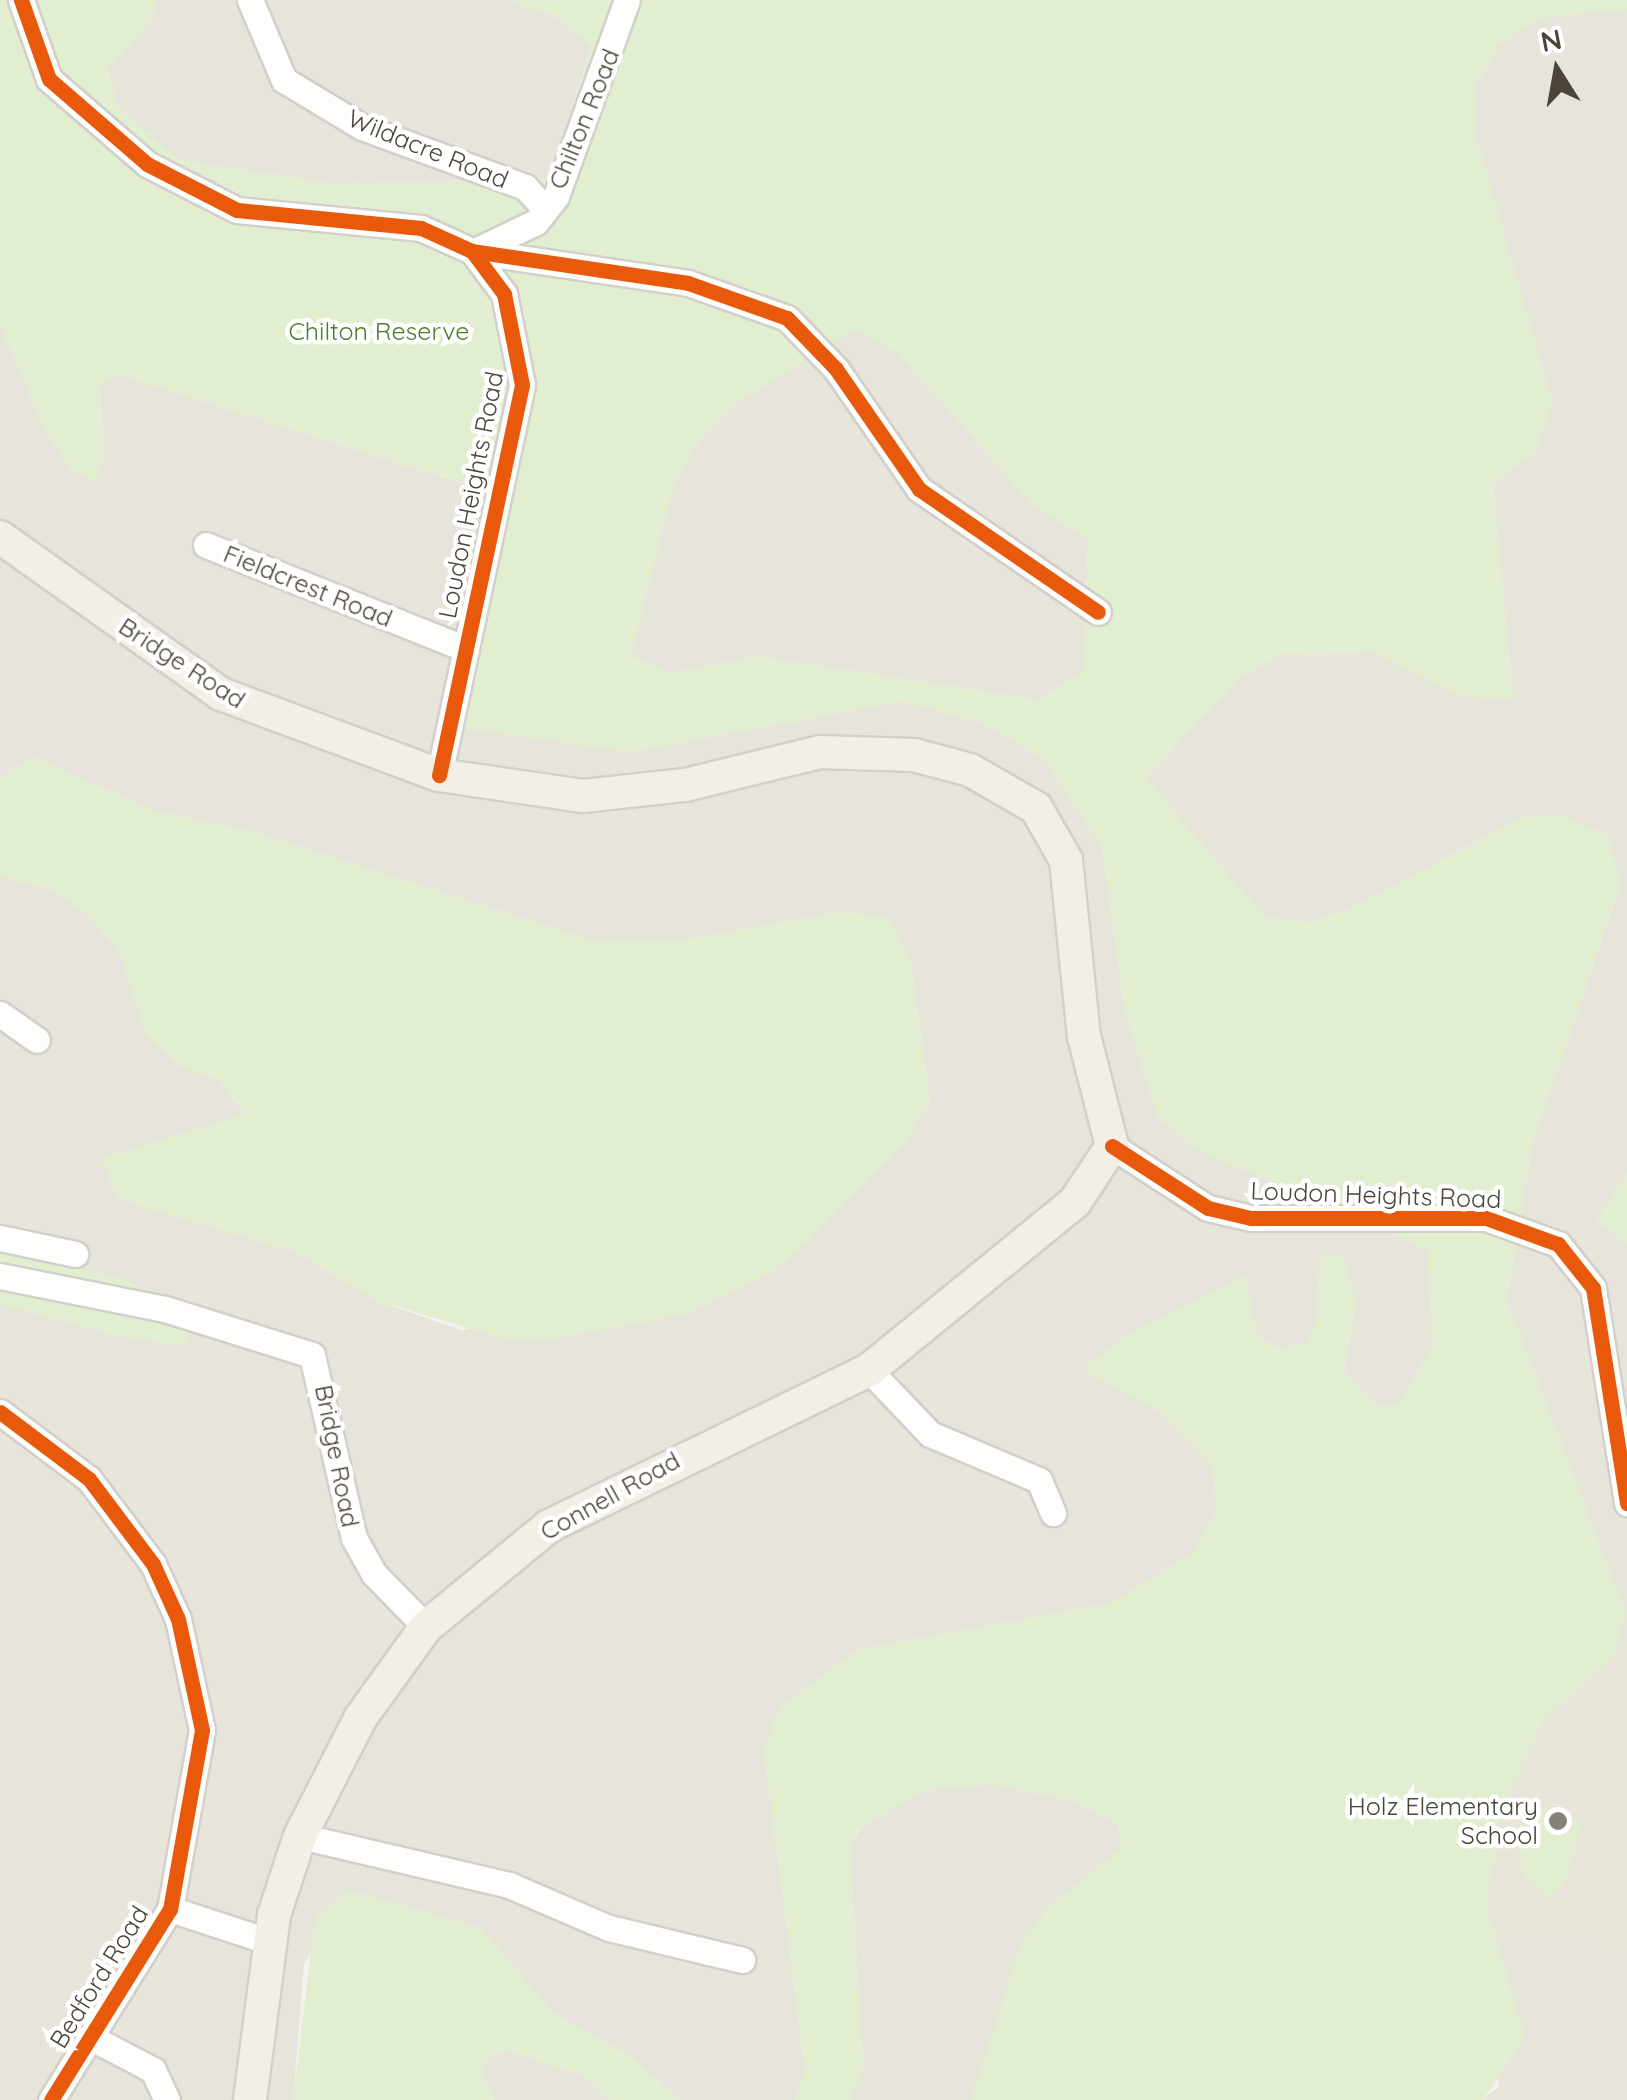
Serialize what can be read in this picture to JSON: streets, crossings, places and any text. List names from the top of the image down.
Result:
{
  "streets": {
    "main road": ["Bridge Road", "Connell Road"],
    "street": [
      "Chilton Road",
      "Wildacre Road",
      "Loudon Heights Road",
      "Fieldcrest Road",
      "Bedford Road"
    ]
  },
  "crossings": [
    ["Chilton Road", "Wildacre Road"],
    ["Chilton Road", "Loudon Heights Road"],
    ["Loudon Heights Road", "Fieldcrest Road"],
    ["Loudon Heights Road", "Bridge Road"],
    ["Loudon Heights Road", "Connell Road"],
    ["Bridge Road", "Connell Road"]
  ],
  "parks": ["Chilton Reserve"],
  "places": ["Holz Elementary School"],
  "north": "top"
}
